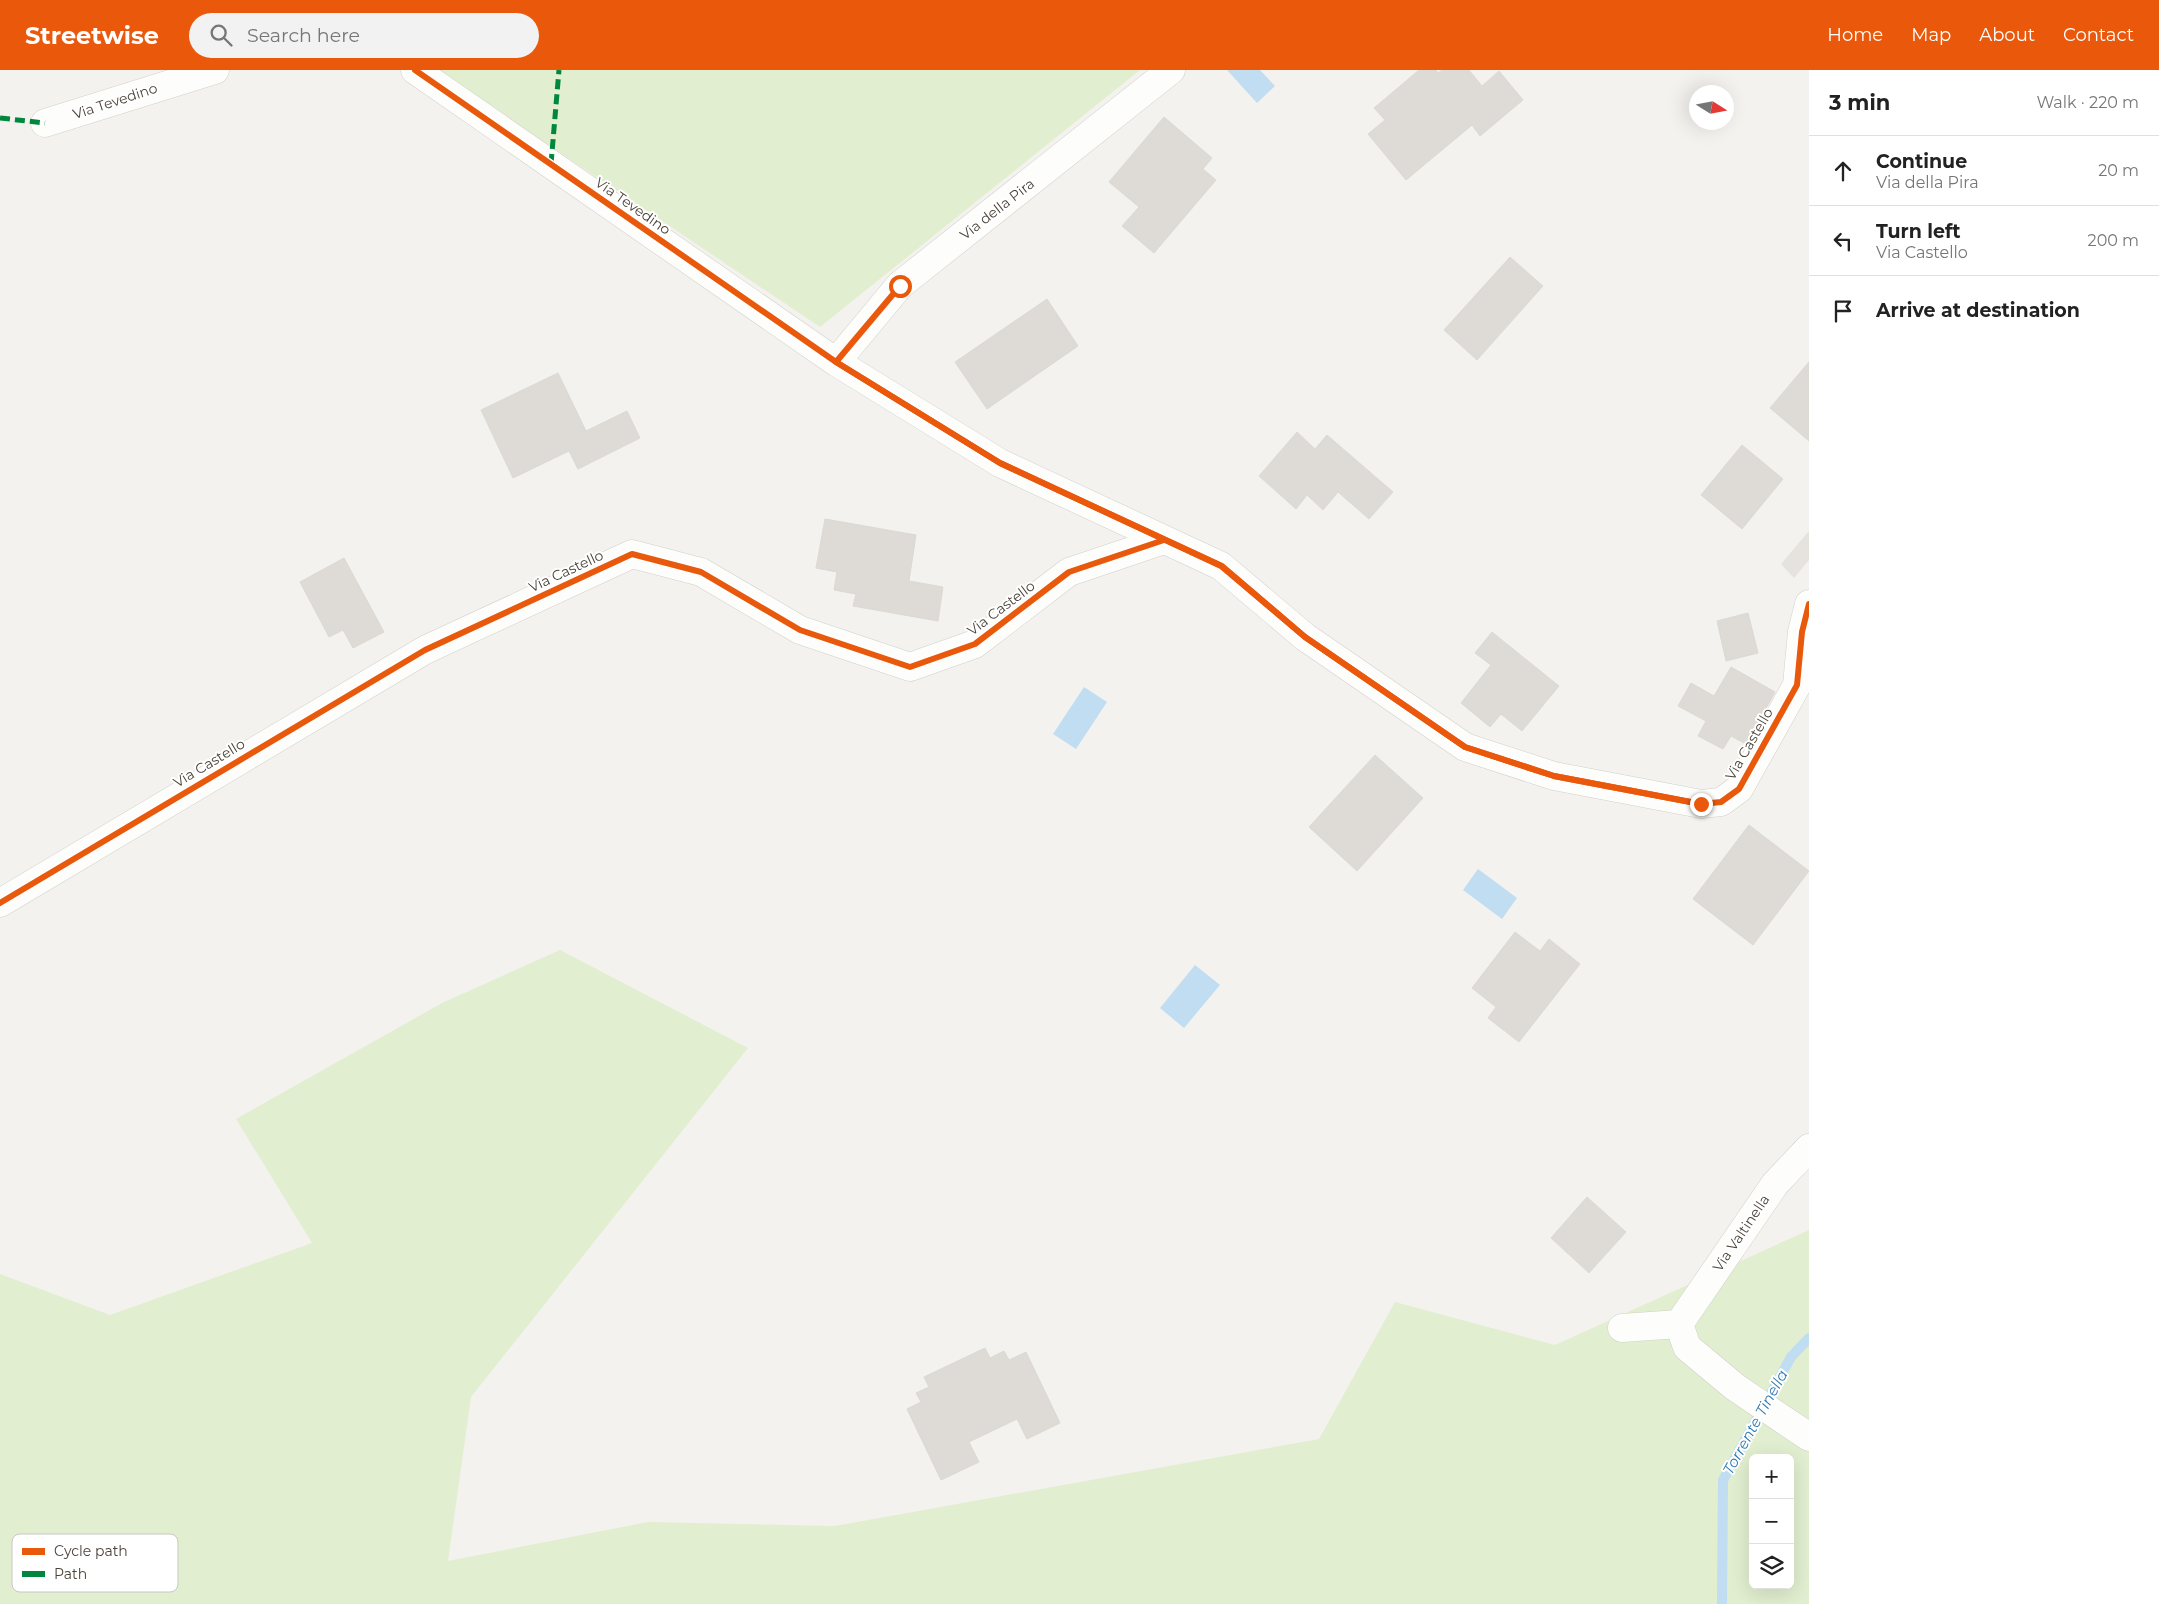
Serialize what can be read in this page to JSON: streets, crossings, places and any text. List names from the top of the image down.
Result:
{
  "streets": {
    "street": [
      "Via Tevedino",
      "Via della Pira",
      "Via Castello",
      "Via Valtinella"
    ]
  },
  "crossings": [
    ["Via Tevedino", "Via della Pira"],
    ["Via Tevedino", "Via Castello"],
    ["Via della Pira", "Via Castello"]
  ],
  "water": ["Torrente Tinella"],
  "legend": ["Cycle path", "Path"],
  "north": "right",
  "page": {
    "header": "Streetwise",
    "search": "Search here",
    "nav": [
      "Home",
      "Map",
      "About",
      "Contact"
    ],
    "heading": ["3 min", "Walk · 220 m"],
    "list": [
      ["Continue", "Via della Pira", "20 m"],
      ["Turn left", "Via Castello", "200 m"],
      "Arrive at destination"
    ],
    "map_buttons": ["+", "−"]
  }
}
